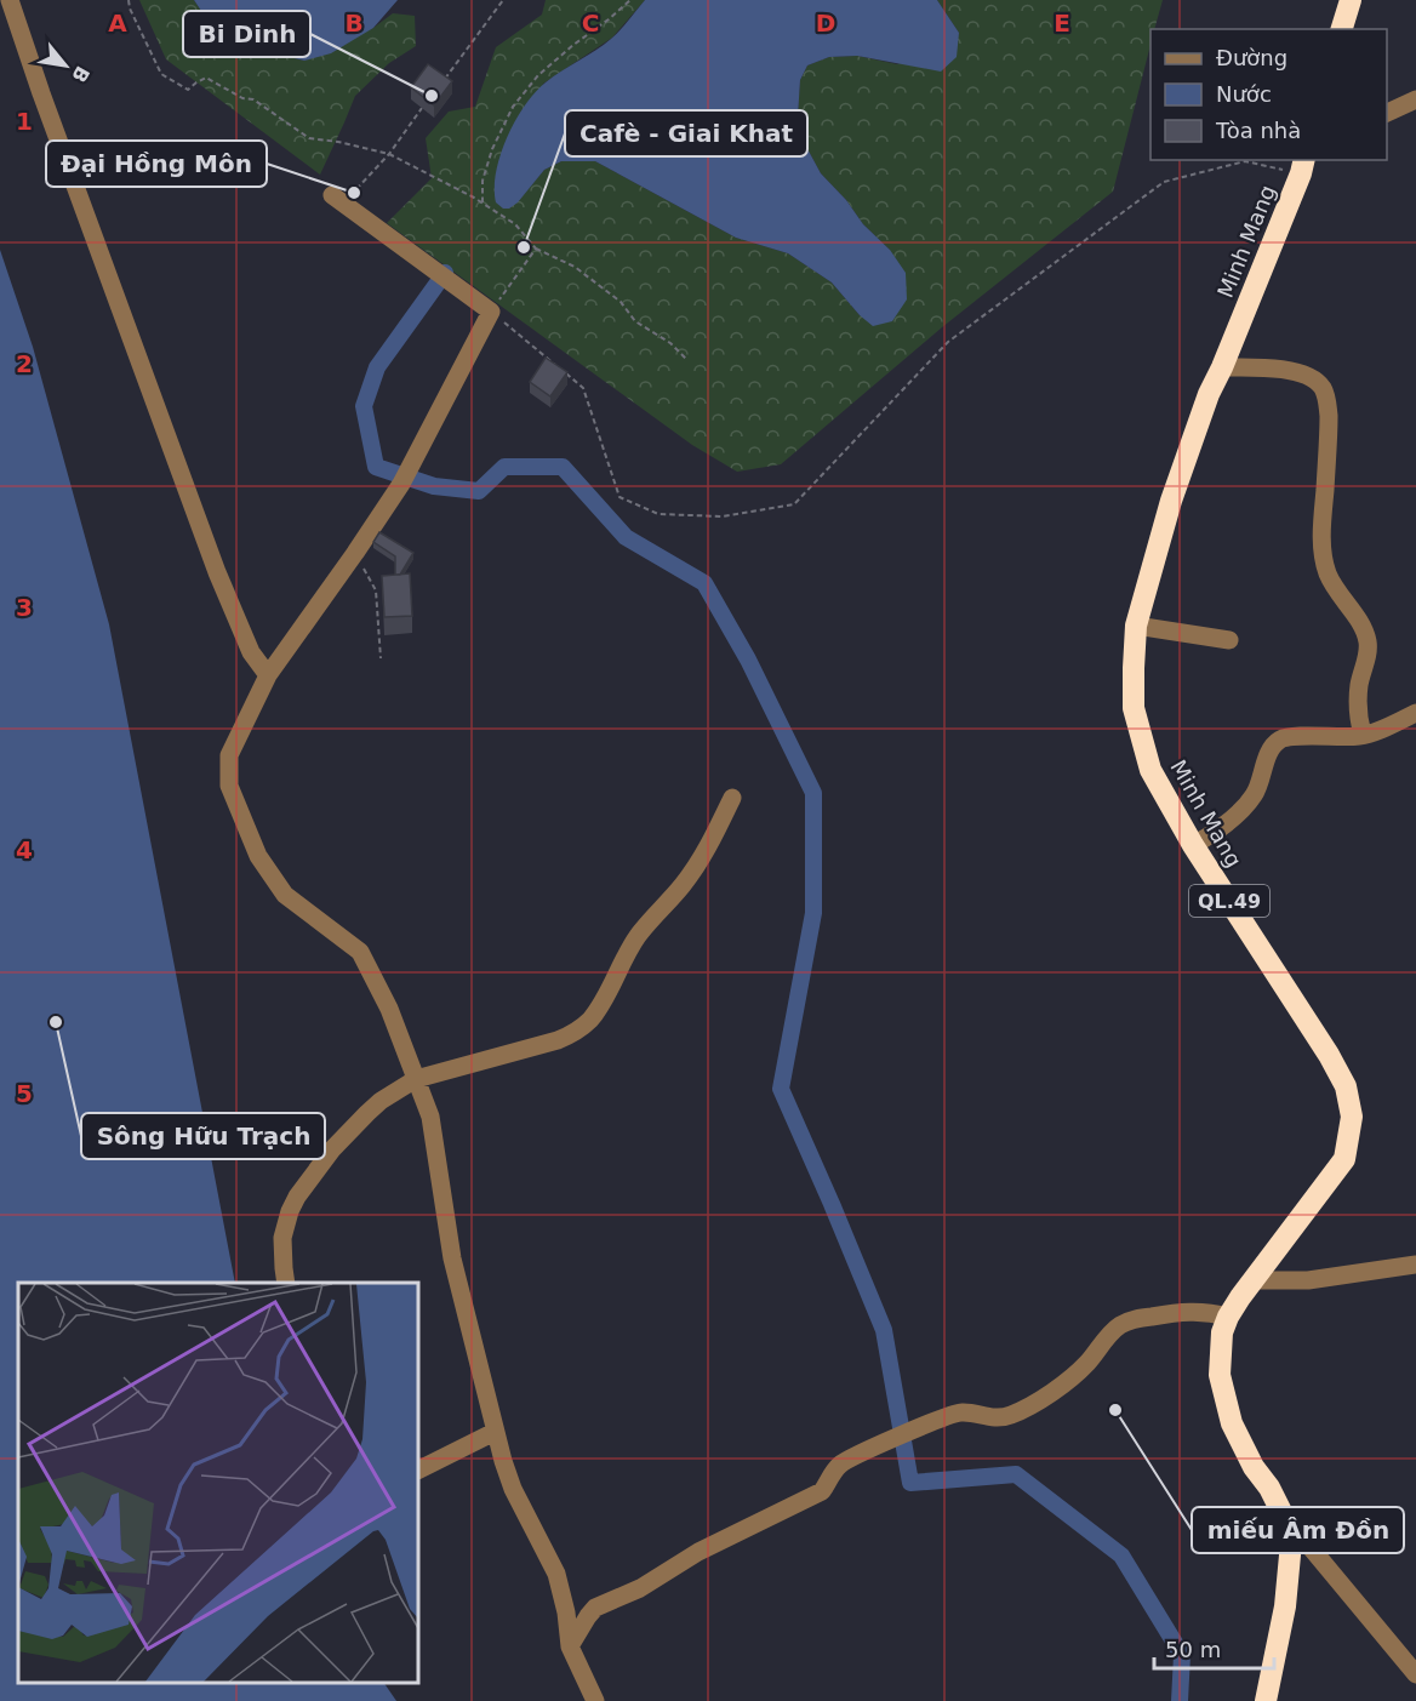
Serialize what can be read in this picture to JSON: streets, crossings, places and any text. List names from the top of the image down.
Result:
{
  "streets": {
    "highway": ["Minh Mang", "QL.49"]
  },
  "places": [
    "Bi Dinh",
    "Đại Hồng Môn",
    "Cafè - Giai Khat",
    "Sông Hữu Trạch",
    "miếu Âm Đồn"
  ],
  "legend": ["Đường", "Nước", "Tòa nhà"],
  "scale_bar": "50 m",
  "north": "bottom right",
  "grid": {
    "columns": [
      "A",
      "B",
      "C",
      "D",
      "E"
    ],
    "rows": [
      "1",
      "2",
      "3",
      "4",
      "5"
    ]
  }
}
